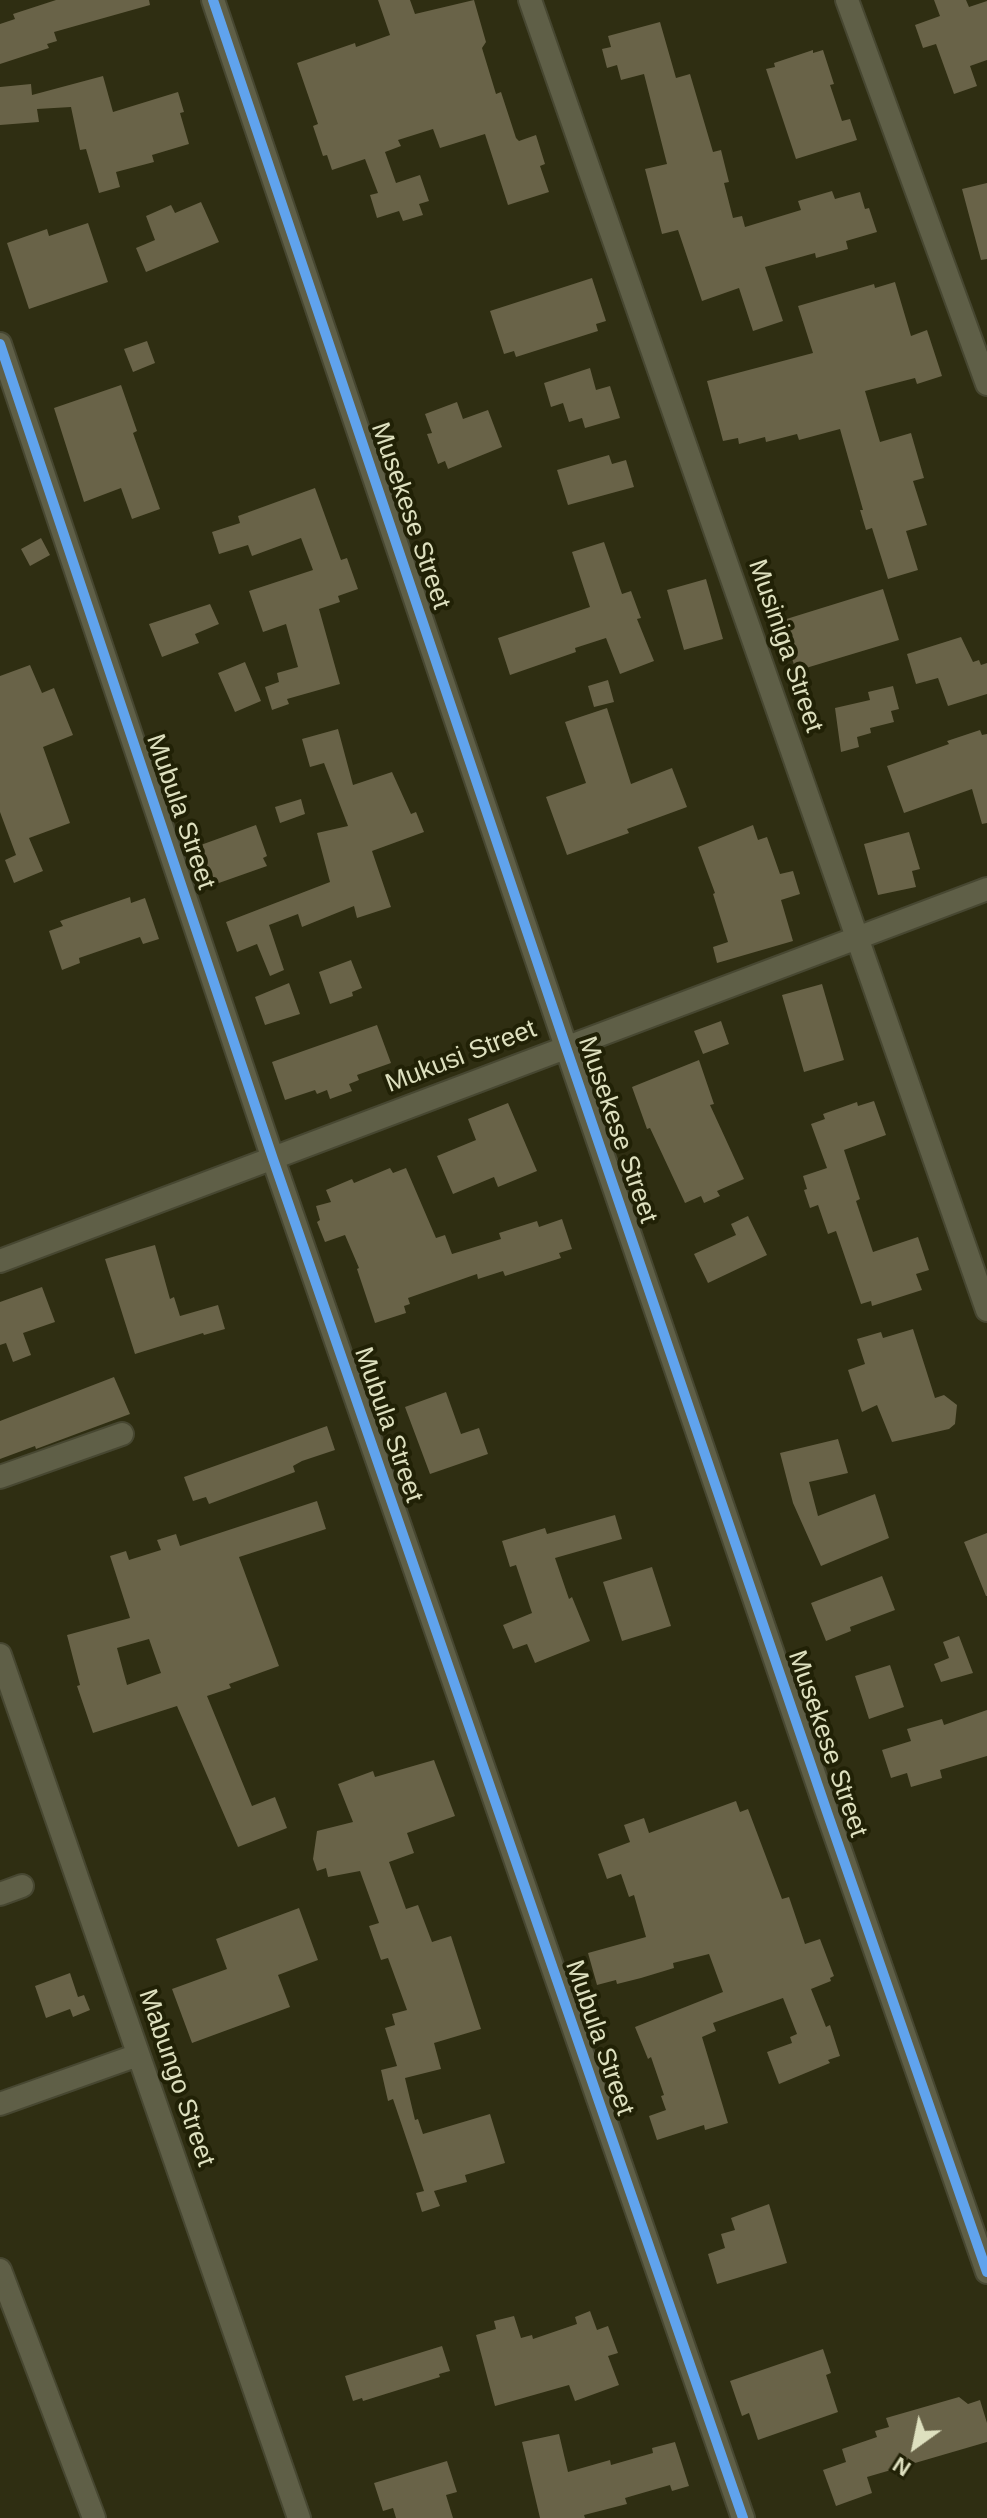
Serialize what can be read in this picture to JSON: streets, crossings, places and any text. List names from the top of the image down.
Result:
{
  "streets": {
    "street": [
      "Musekese Street",
      "Musiniga Street",
      "Mubula Street",
      "Mukusi Street",
      "Mabungo Street"
    ]
  },
  "crossings": [
    ["Musekese Street", "Mukusi Street"],
    ["Musiniga Street", "Mukusi Street"],
    ["Mubula Street", "Mukusi Street"]
  ],
  "north": "bottom left"
}
